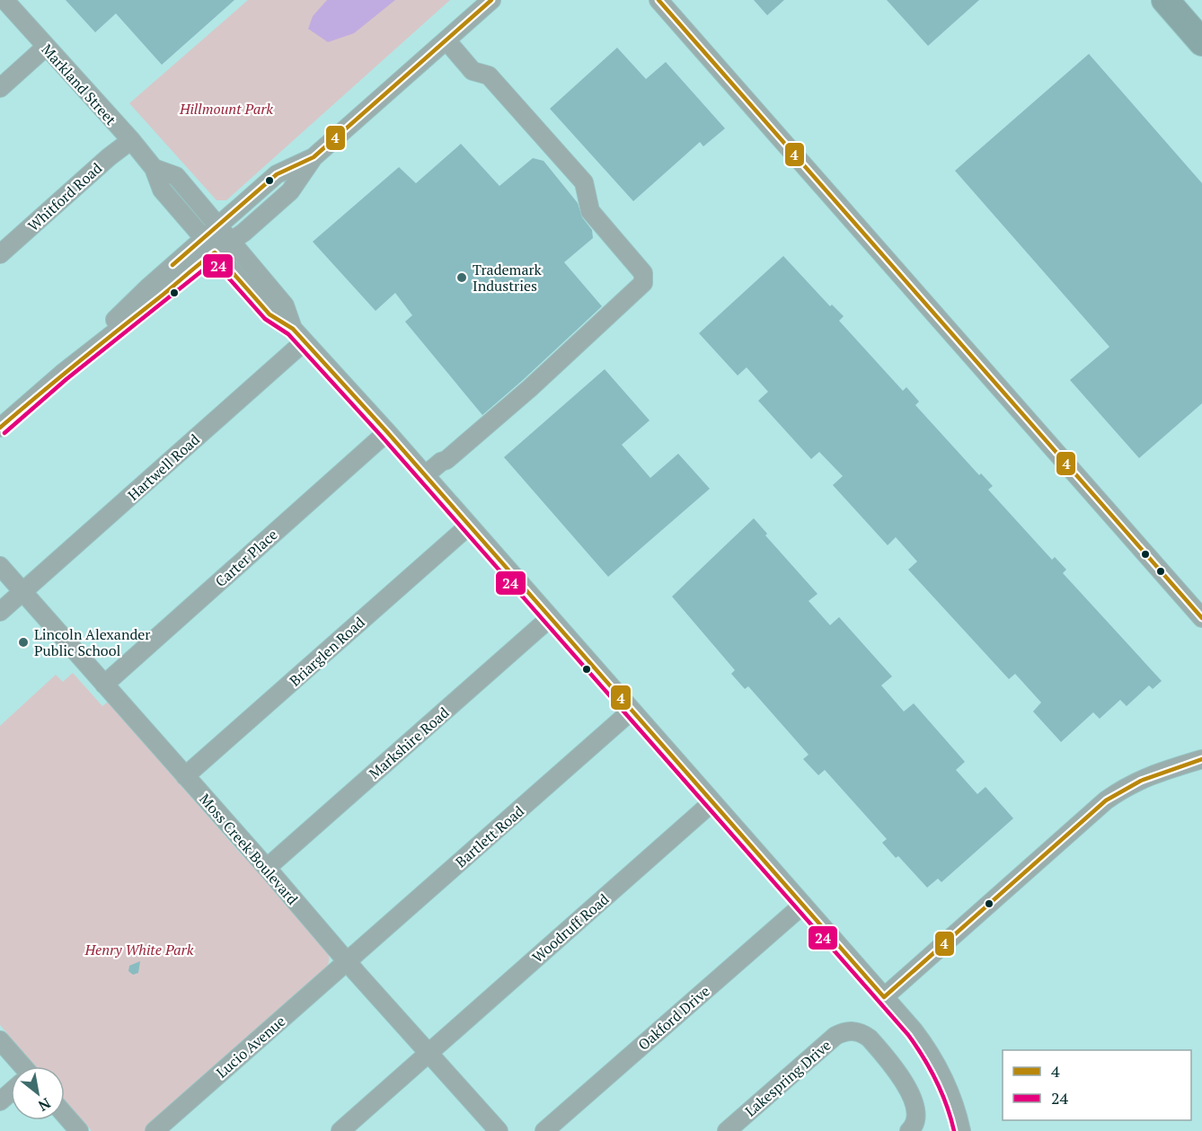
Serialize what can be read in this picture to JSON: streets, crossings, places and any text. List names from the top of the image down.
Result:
{
  "streets": {
    "street": [
      "Markland Street",
      "Whitford Road",
      "Hartwell Road",
      "Carter Place",
      "Briarglen Road",
      "Markshire Road",
      "Bartlett Road",
      "Moss Creek Boulevard",
      "Woodruff Road",
      "Oakford Drive",
      "Lucio Avenue",
      "Lakespring Drive"
    ]
  },
  "crossings": [
    ["Markland Street", "Whitford Road"],
    ["Markland Street", "Hartwell Road"],
    ["Markland Street", "Carter Place"],
    ["Markland Street", "Briarglen Road"],
    ["Markland Street", "Markshire Road"],
    ["Markland Street", "Bartlett Road"],
    ["Markland Street", "Woodruff Road"],
    ["Markland Street", "Oakford Drive"],
    ["Hartwell Road", "Moss Creek Boulevard"],
    ["Carter Place", "Moss Creek Boulevard"],
    ["Briarglen Road", "Moss Creek Boulevard"],
    ["Markshire Road", "Moss Creek Boulevard"],
    ["Bartlett Road", "Moss Creek Boulevard"],
    ["Bartlett Road", "Lucio Avenue"],
    ["Moss Creek Boulevard", "Woodruff Road"],
    ["Moss Creek Boulevard", "Lucio Avenue"]
  ],
  "parks": ["Hillmount Park", "Henry White Park"],
  "places": ["Trademark Industries", "Lincoln Alexander Public School"],
  "lines": ["transit line 4", "transit line 24"],
  "legend": ["4", "24"],
  "north": "bottom right"
}
